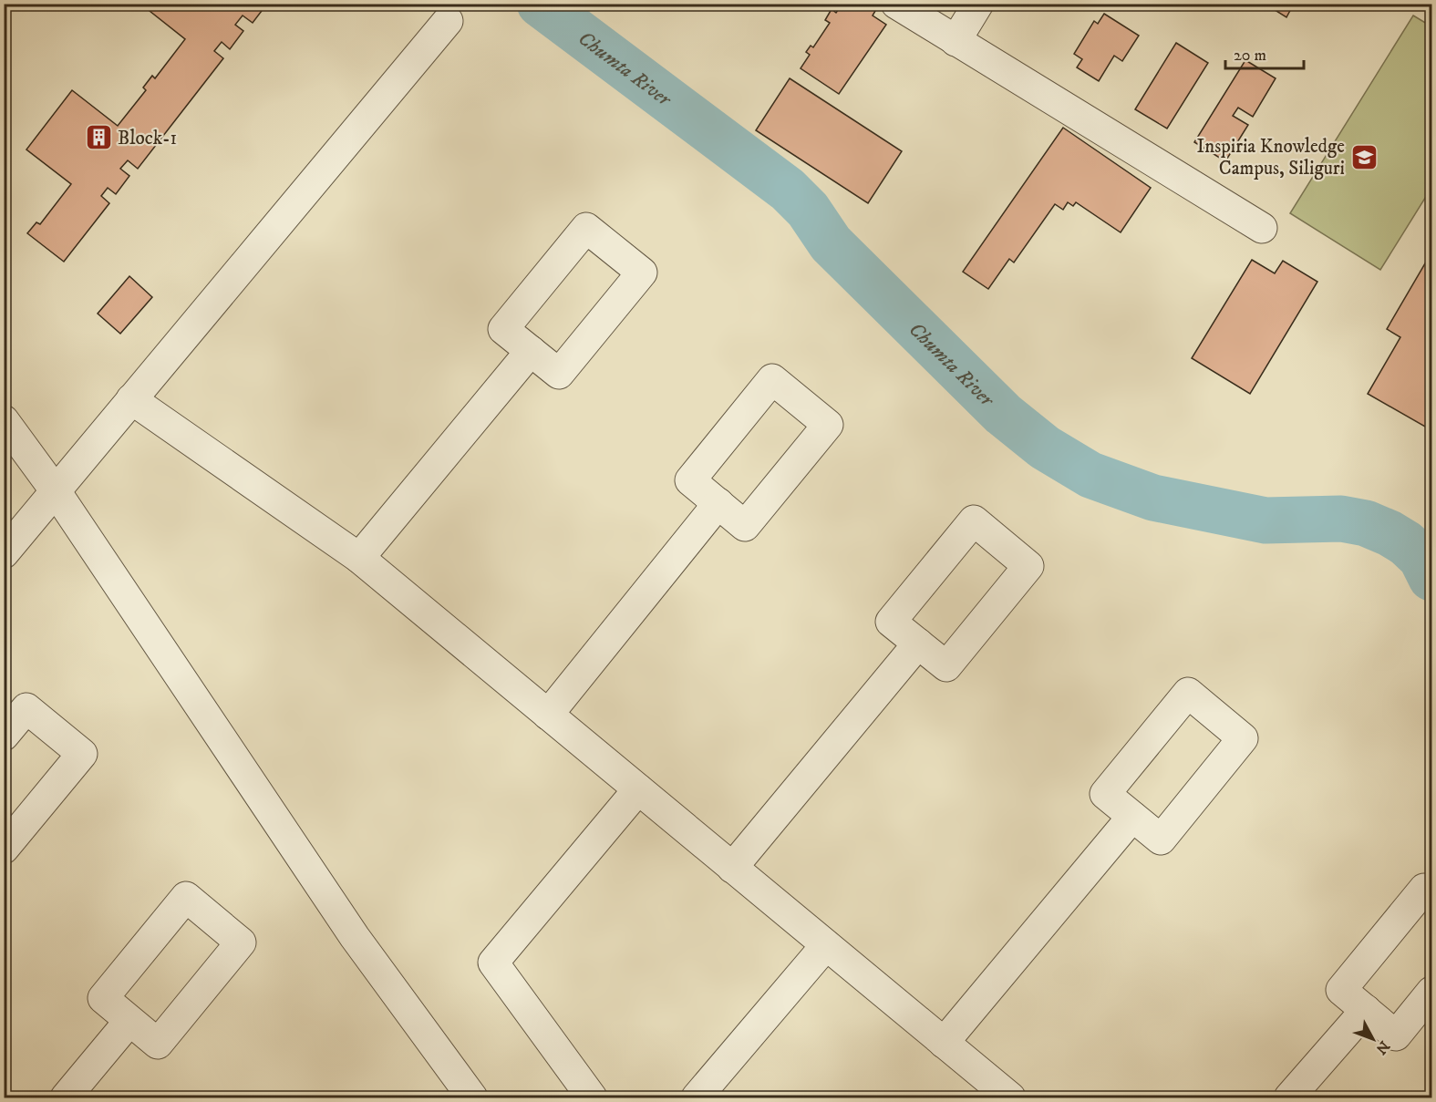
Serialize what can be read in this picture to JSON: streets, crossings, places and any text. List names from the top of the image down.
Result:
{
  "water": ["Chumta River"],
  "places": {
    "building": ["Block-1"],
    "school or university": ["Inspiria Knowledge Campus, Siliguri"]
  },
  "scale_bar": "20 m",
  "north": "bottom right"
}
